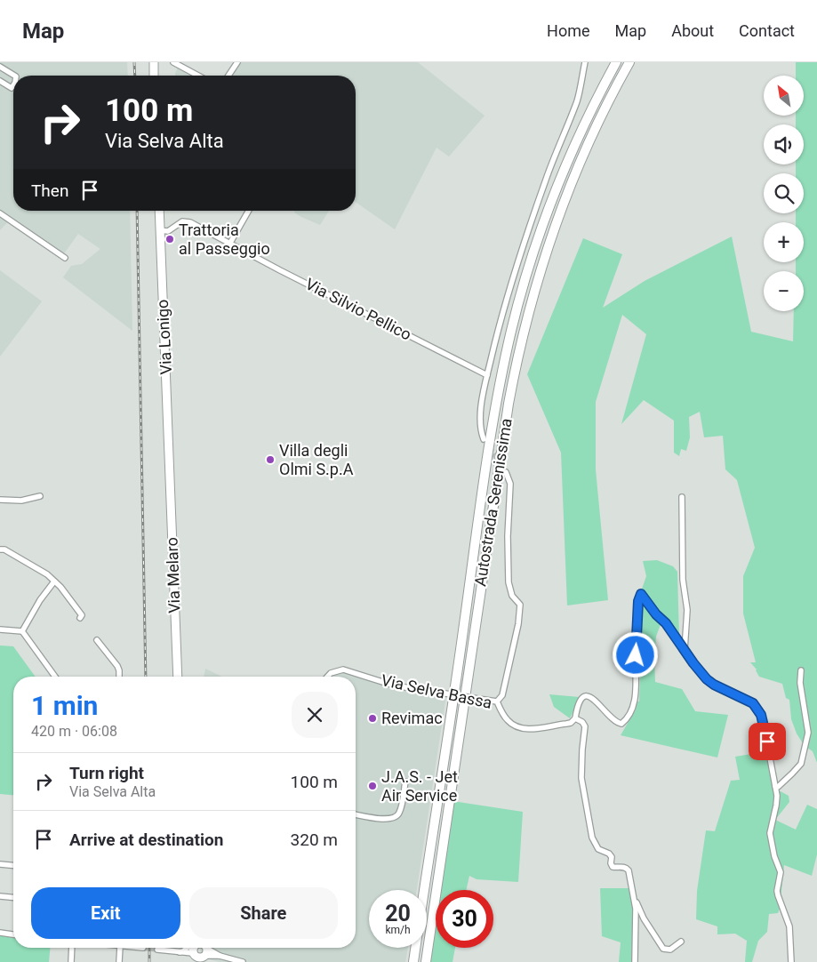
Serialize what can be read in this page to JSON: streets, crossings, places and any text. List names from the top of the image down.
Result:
{
  "streets": {
    "highway": ["Autostrada Serenissima"],
    "main road": ["Via Lonigo", "Via Melaro"],
    "street": ["Via Silvio Pellico", "Via Selva Bassa"]
  },
  "crossings": [
    ["Via Silvio Pellico", "Via Lonigo"],
    ["Via Lonigo", "Via Melaro"]
  ],
  "places": [
    "Trattoria al Passeggio",
    "Villa degli Olmi S.p.A",
    "Revimac",
    "J.A.S. - Jet Air Service"
  ],
  "north": "top left",
  "page": {
    "header": "Map",
    "nav": [
      "Home",
      "Map",
      "About",
      "Contact"
    ],
    "map_buttons": ["+", "−"],
    "turn": ["100 m", "Via Selva Alta"],
    "then": "Then",
    "heading": ["1 min", "420 m · 06:08"],
    "list": [
      {
        "name": "Turn right",
        "note": "Via Selva Alta",
        "value": "100 m"
      },
      {
        "name": "Arrive at destination",
        "value": "320 m"
      }
    ],
    "buttons": ["Exit", "Share"],
    "speed": "20 km/h",
    "limit": "30"
  }
}
